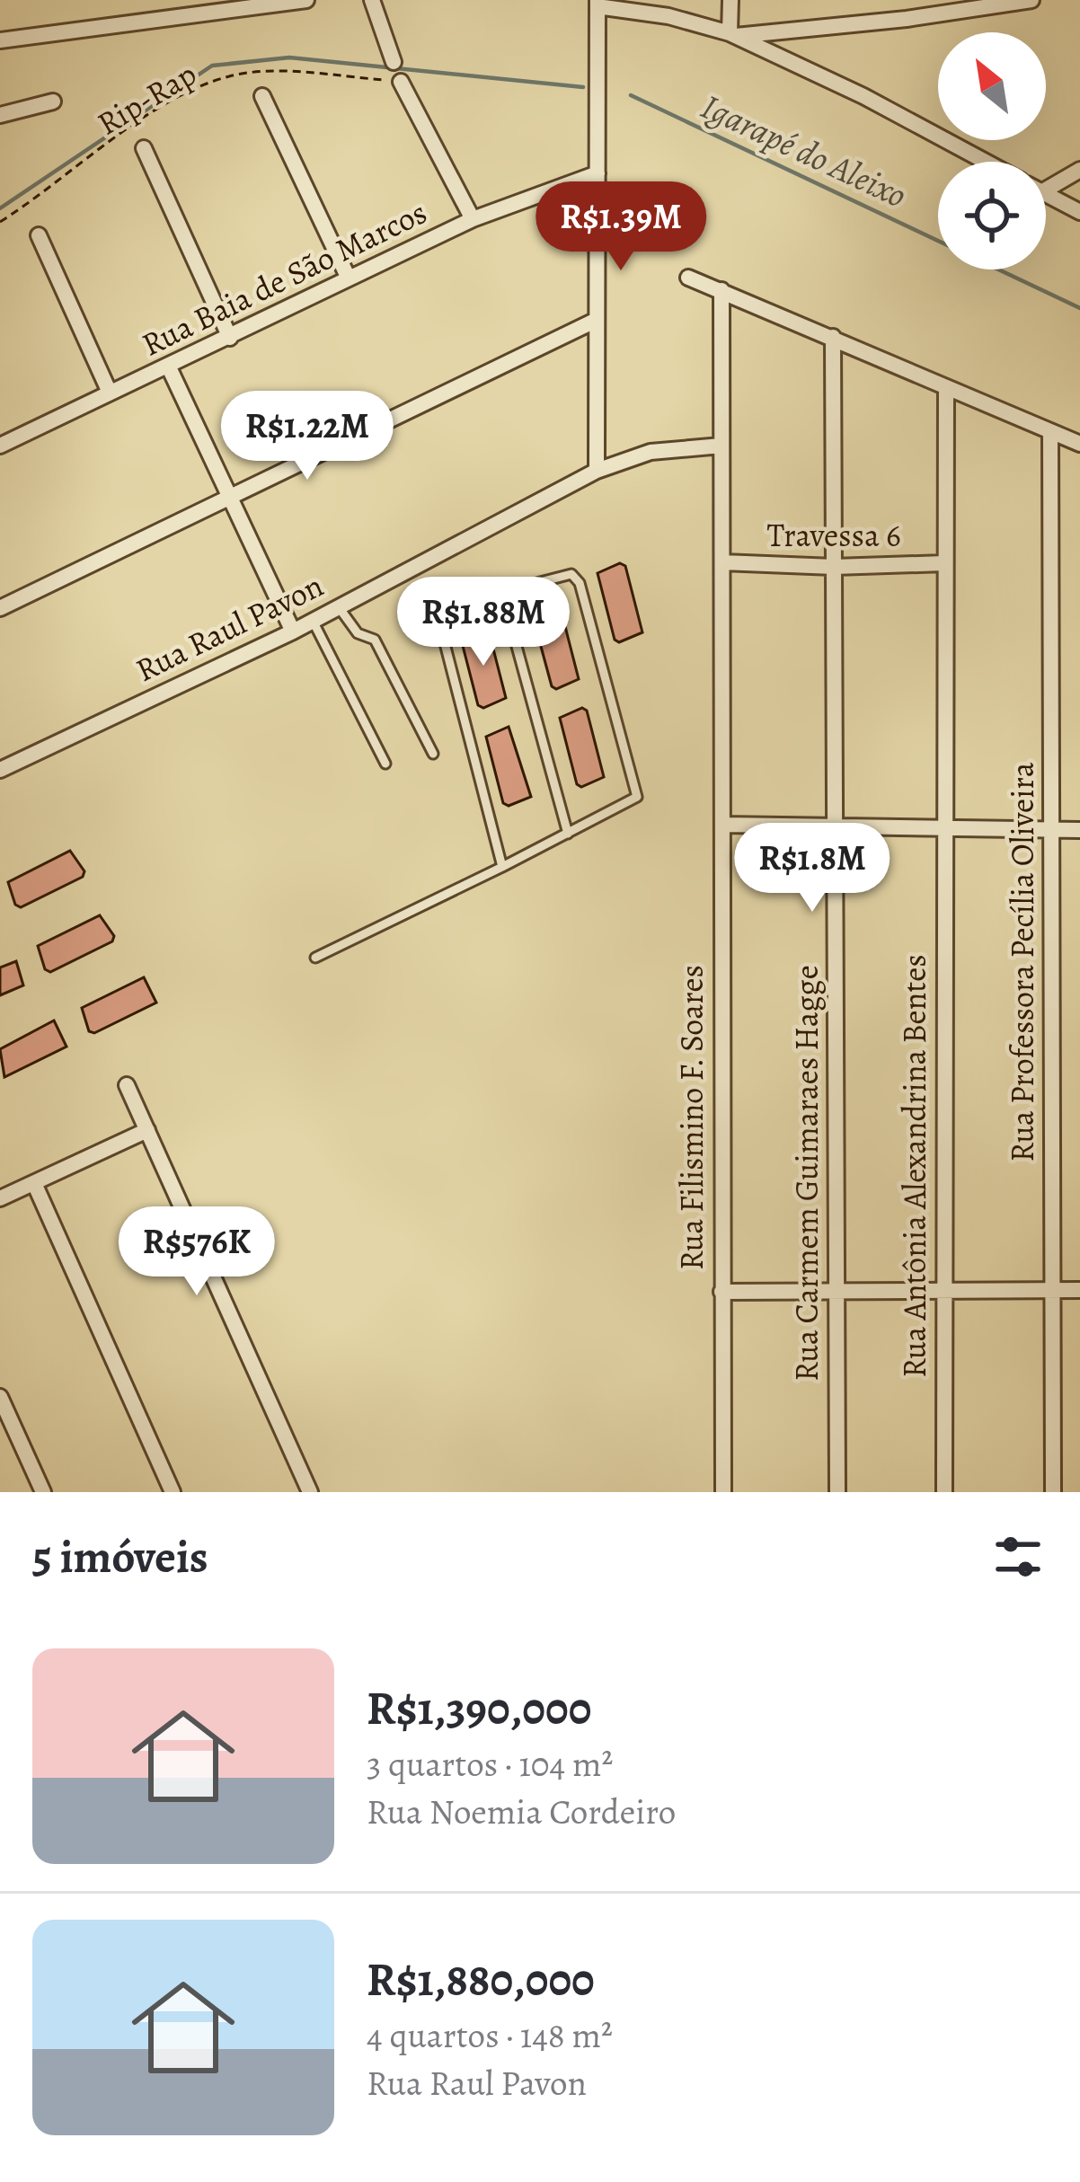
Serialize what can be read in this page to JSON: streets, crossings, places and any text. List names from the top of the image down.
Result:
{
  "streets": {
    "street": [
      "Rua Baia de São Marcos",
      "Travessa 6",
      "Rua Raul Pavon",
      "Rua Professora Pecília Oliveira",
      "Rua Filismino F. Soares",
      "Rua Antônia Alexandrina Bentes",
      "Rua Carmem Guimaraes Hagge"
    ],
    "path": ["Rip-Rap"]
  },
  "crossings": [
    ["Travessa 6", "Rua Filismino F. Soares"],
    ["Travessa 6", "Rua Antônia Alexandrina Bentes"],
    ["Travessa 6", "Rua Carmem Guimaraes Hagge"],
    ["Rua Raul Pavon", "Rua Filismino F. Soares"]
  ],
  "water": ["Igarapé do Aleixo"],
  "north": "top left",
  "page": {
    "price": [
      "R$1.39M",
      "R$1.22M",
      "R$1.88M",
      "R$1.8M",
      "R$576K"
    ],
    "heading": "5 imóveis",
    "list": [
      {
        "name": "R$1,390,000",
        "note": "3 quartos · 104 m² · Rua Noemia Cordeiro"
      },
      {
        "name": "R$1,880,000",
        "note": "4 quartos · 148 m² · Rua Raul Pavon"
      }
    ]
  }
}
